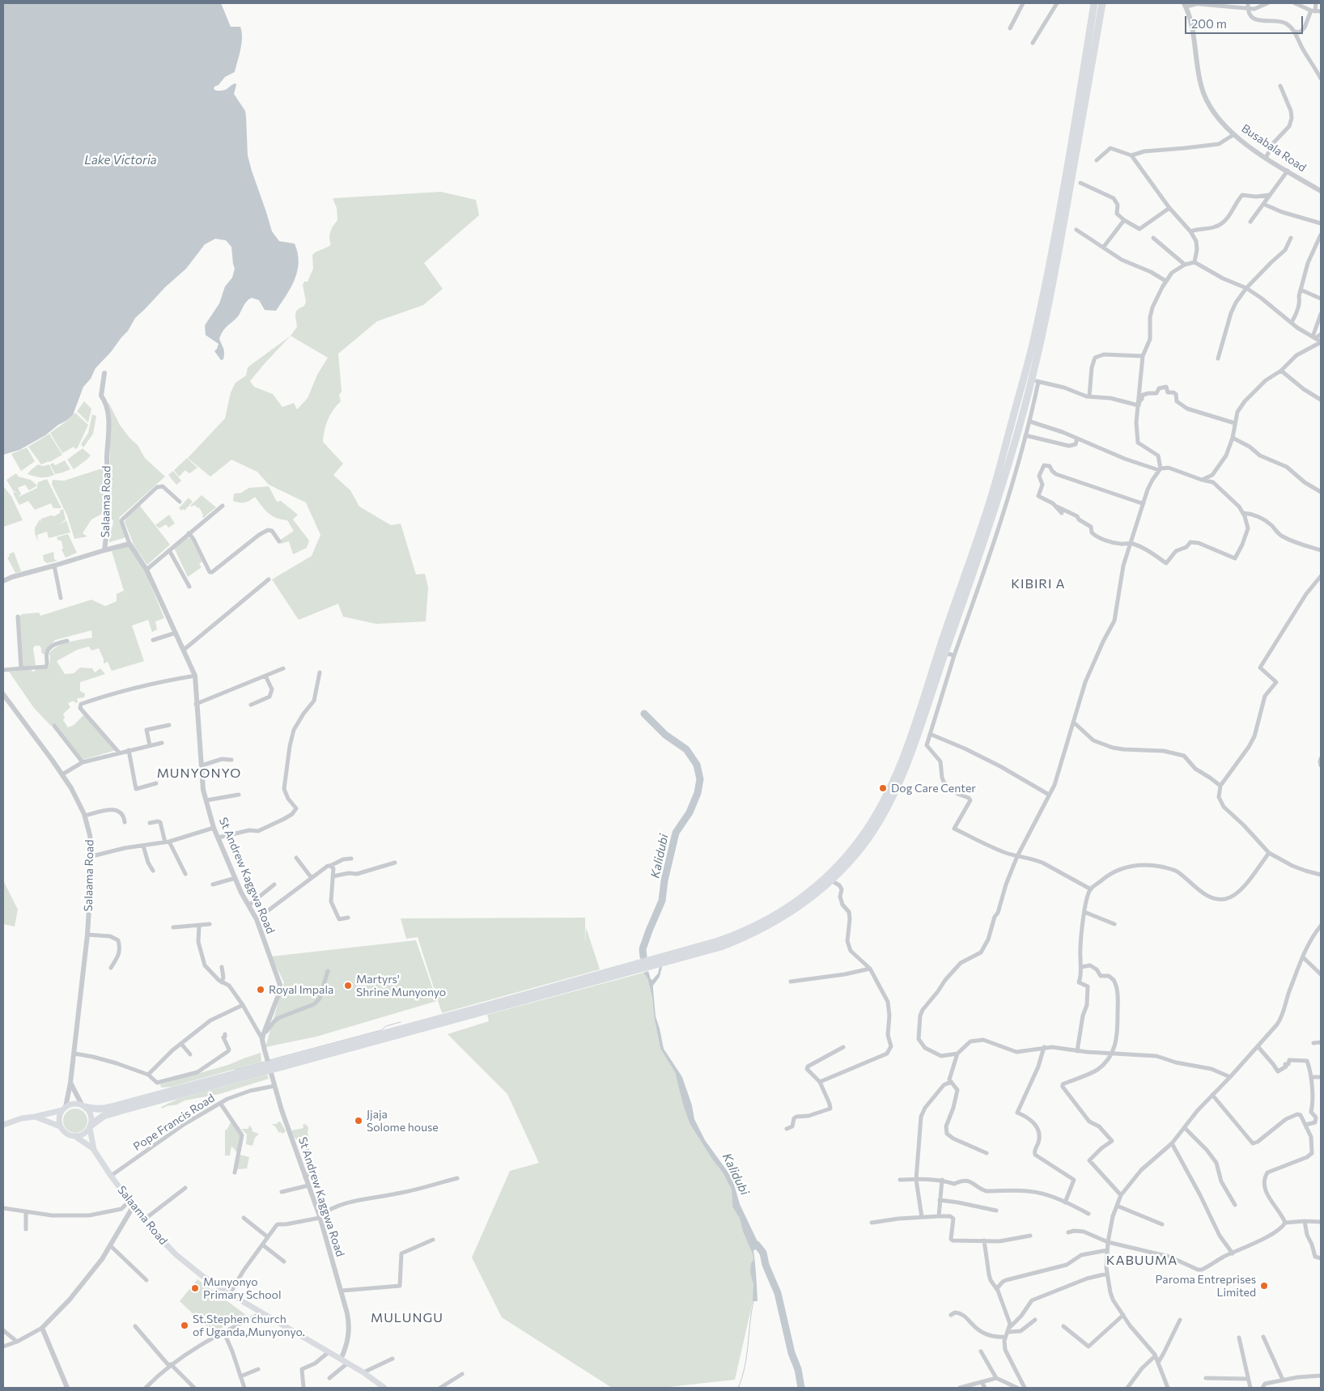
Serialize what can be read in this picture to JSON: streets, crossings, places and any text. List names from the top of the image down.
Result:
{
  "streets": {
    "main road": ["Salaama Road"],
    "street": ["Busabala Road", "St Andrew Kaggwa Road", "Pope Francis Road"]
  },
  "crossings": [
    ["Salaama Road", "St Andrew Kaggwa Road"],
    ["Salaama Road", "Pope Francis Road"],
    ["St Andrew Kaggwa Road", "Pope Francis Road"]
  ],
  "districts": [
    "KIBIRI A",
    "MUNYONYO",
    "KABUUMA",
    "MULUNGU"
  ],
  "water": ["Lake Victoria", "Kalidubi"],
  "places": [
    "Dog Care Center",
    "Martyrs' Shrine Munyonyo",
    "Royal Impala",
    "Jjaja Solome house",
    "Paroma Entreprises Limited",
    "Munyonyo Primary School",
    "St.Stephen church of Uganda,Munyonyo."
  ],
  "scale_bar": "200 m"
}
